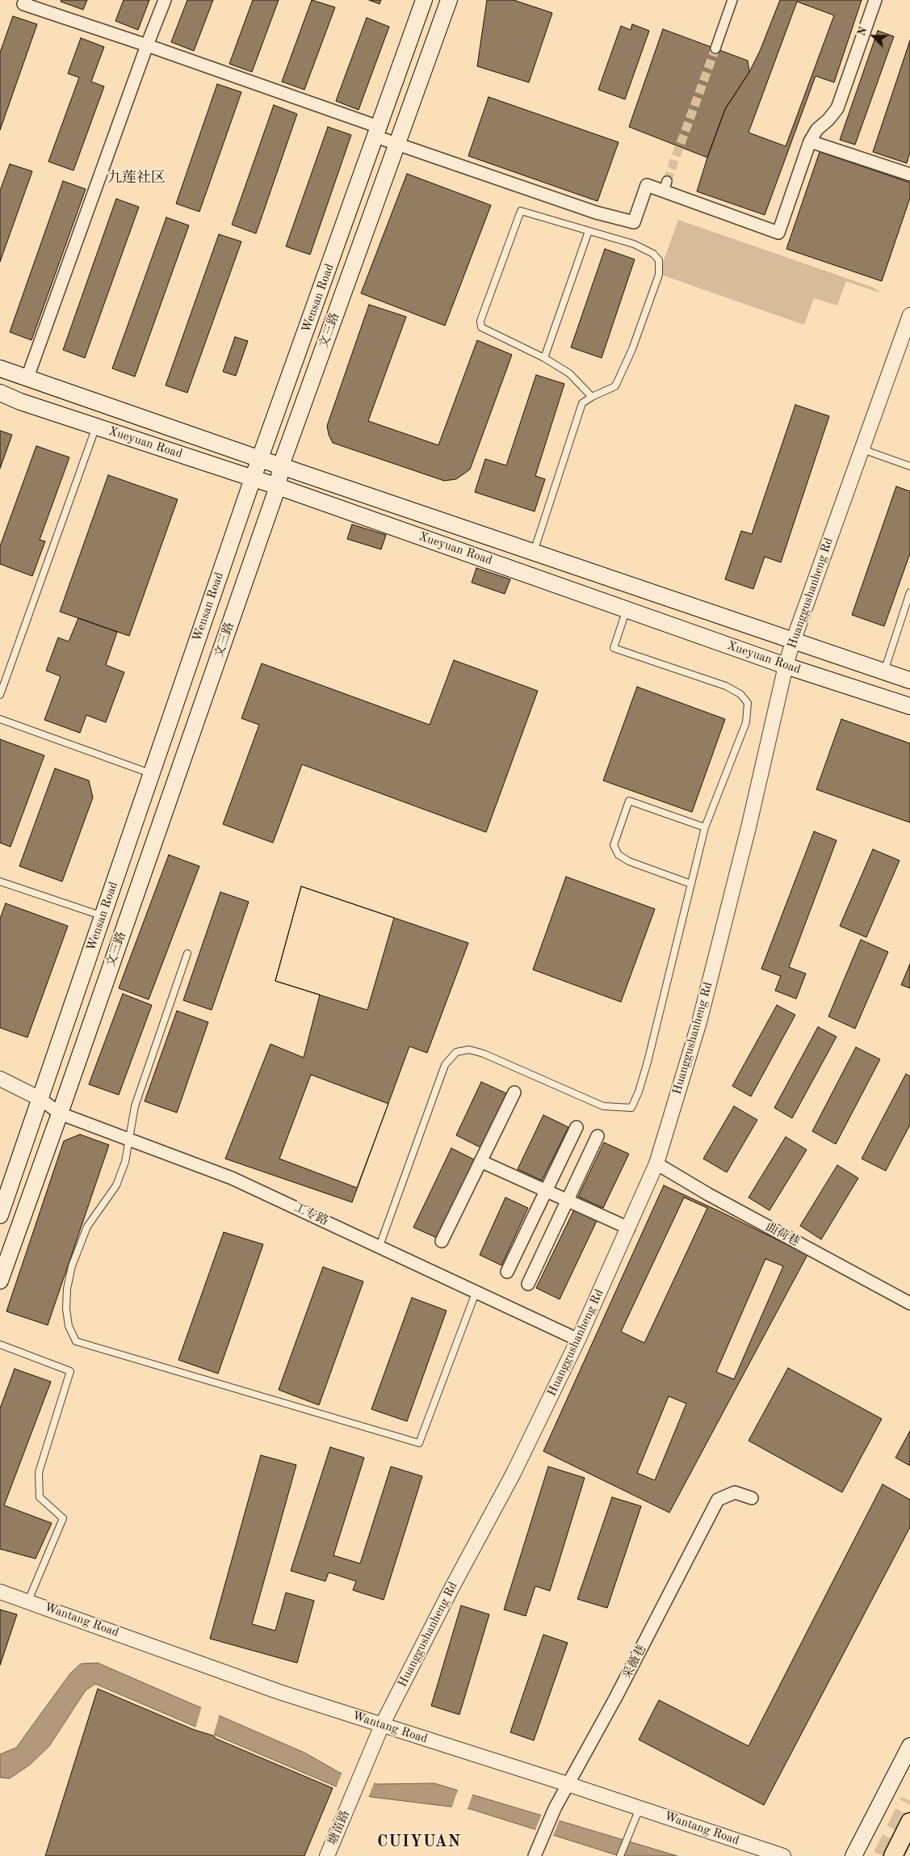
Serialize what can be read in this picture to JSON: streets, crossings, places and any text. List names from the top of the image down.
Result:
{
  "streets": {
    "main road": ["Wensan Road", "文三路", "Xueyuan Road"],
    "street": [
      "Huanggushanheng Rd",
      "工专路",
      "曲荷巷",
      "Wantang Road",
      "采薇巷",
      "塘苗路"
    ]
  },
  "crossings": [
    ["Wensan Road", "Xueyuan Road"],
    ["Wensan Road", "工专路"],
    ["文三路", "Xueyuan Road"],
    ["文三路", "工专路"],
    ["Xueyuan Road", "Huanggushanheng Rd"],
    ["Huanggushanheng Rd", "工专路"],
    ["Huanggushanheng Rd", "曲荷巷"],
    ["Huanggushanheng Rd", "Wantang Road"],
    ["Huanggushanheng Rd", "塘苗路"],
    ["Wantang Road", "采薇巷"],
    ["Wantang Road", "塘苗路"]
  ],
  "districts": ["九莲社区", "CUIYUAN"],
  "north": "top left"
}
